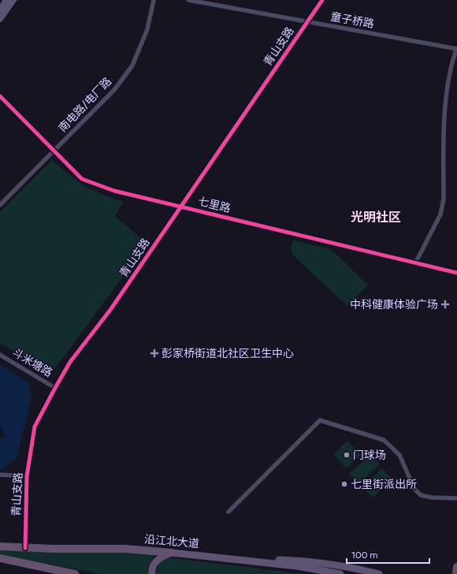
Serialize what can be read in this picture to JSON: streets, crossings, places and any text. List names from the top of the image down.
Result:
{
  "streets": {
    "highway": ["沿江北大道"],
    "street": [
      "童子桥路",
      "青山支路",
      "南电路/电厂路",
      "七里路",
      "斗米塘路"
    ]
  },
  "crossings": [
    ["童子桥路", "青山支路"],
    ["青山支路", "七里路"],
    ["青山支路", "斗米塘路"],
    ["青山支路", "沿江北大道"],
    ["南电路/电厂路", "七里路"]
  ],
  "districts": ["光明社区"],
  "places": {
    "health": ["中科健康体验广场", "彭家桥街道北社区卫生中心"],
    "other": ["门球场", "七里街派出所"]
  },
  "scale_bar": "100 m"
}
